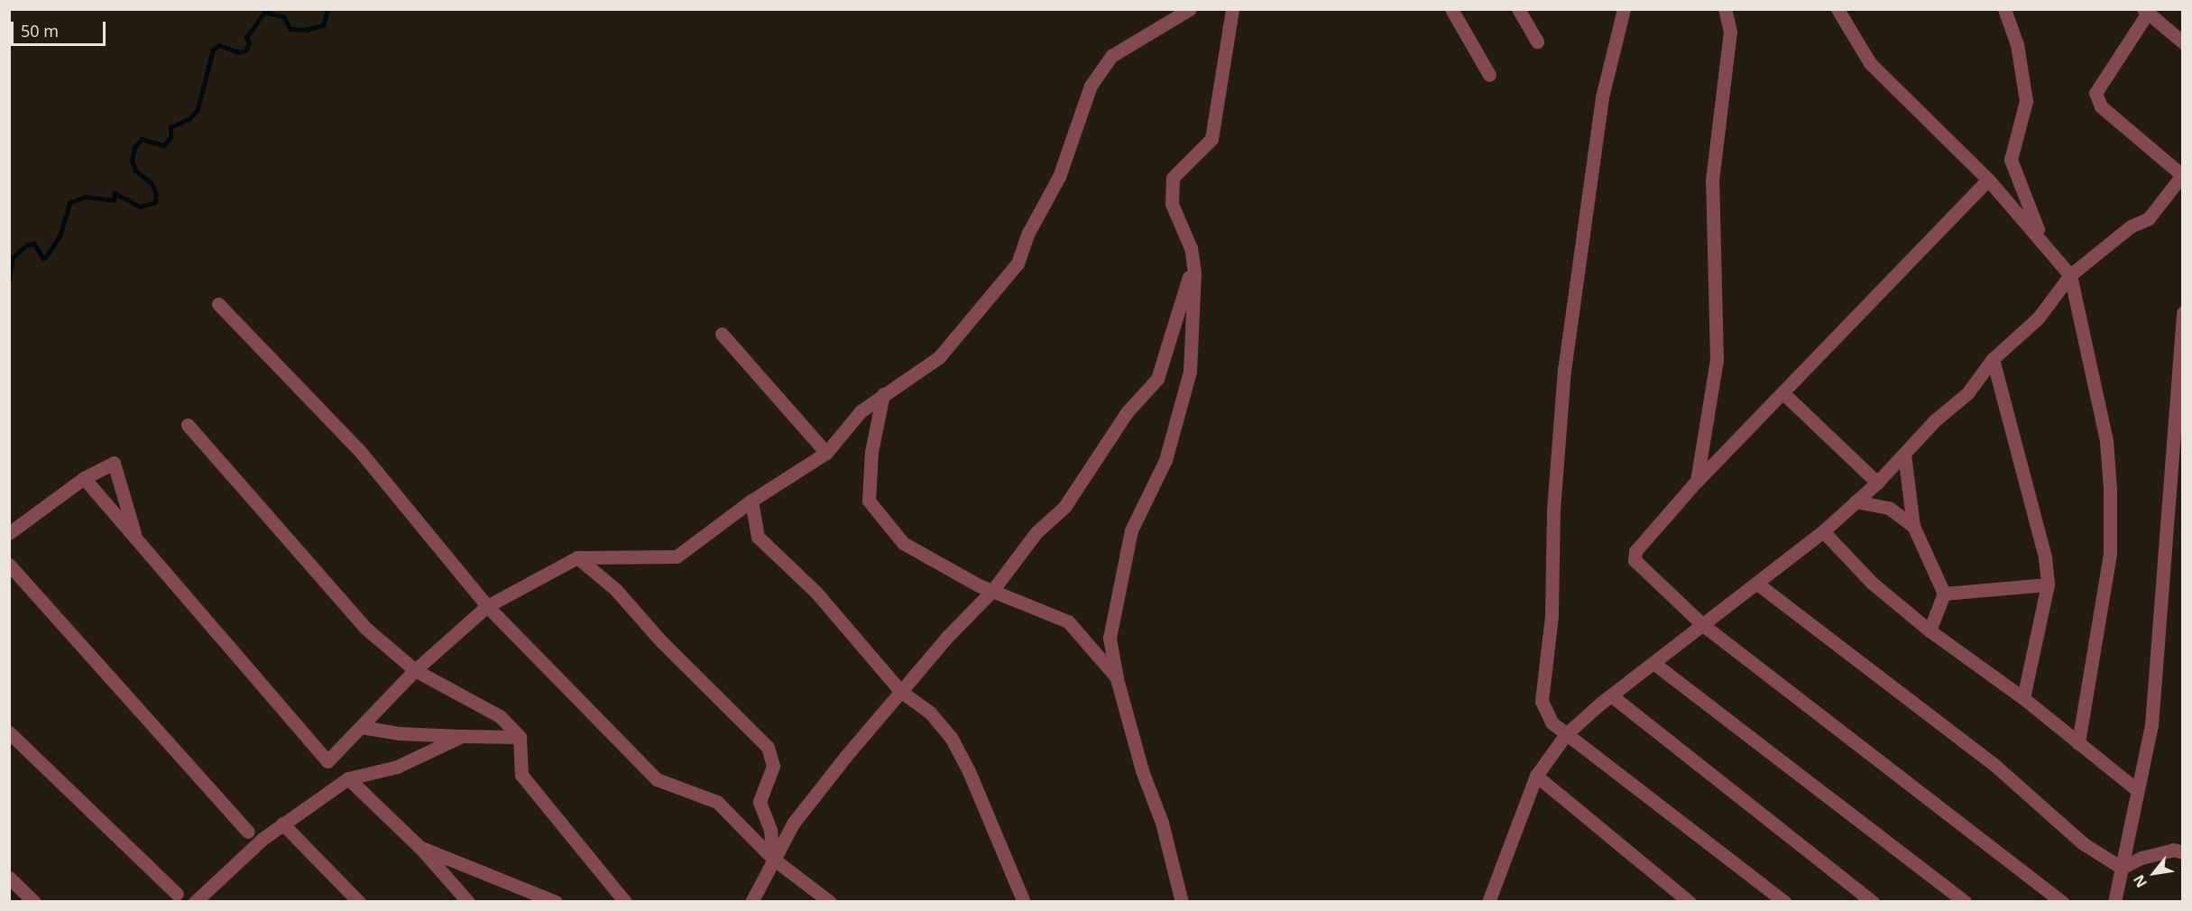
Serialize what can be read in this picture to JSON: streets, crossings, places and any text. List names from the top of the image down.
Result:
{
  "scale_bar": "50 m",
  "north": "bottom left"
}
